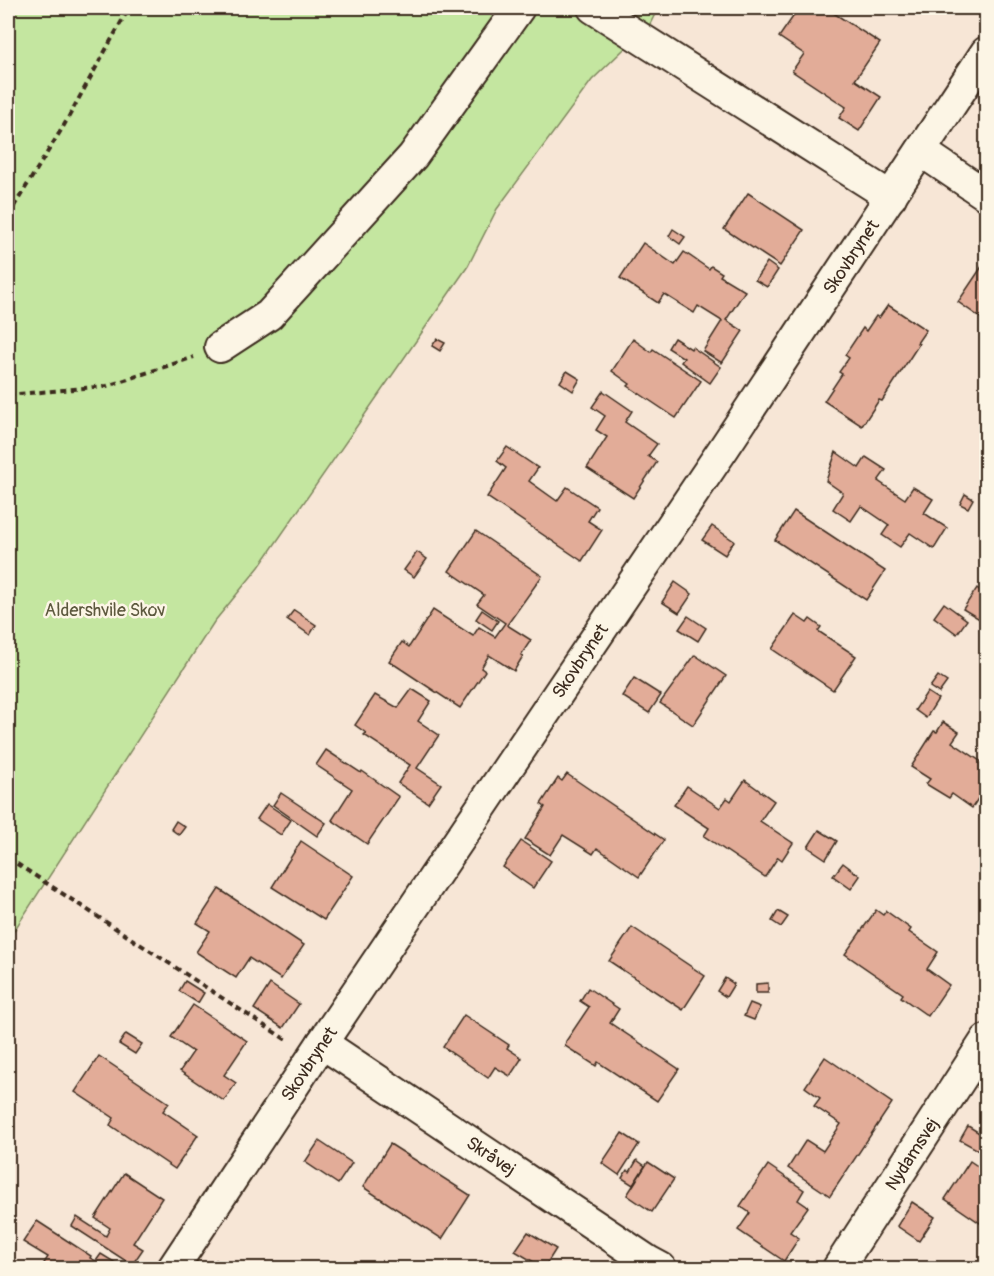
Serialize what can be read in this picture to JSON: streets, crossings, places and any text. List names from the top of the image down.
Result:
{
  "streets": {
    "street": ["Skovbrynet", "Nydamsvej", "Skråvej"]
  },
  "crossings": [
    ["Skovbrynet", "Skråvej"]
  ],
  "parks": ["Aldershvile Skov"]
}
